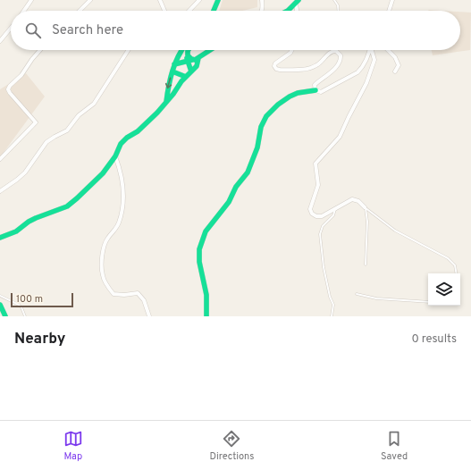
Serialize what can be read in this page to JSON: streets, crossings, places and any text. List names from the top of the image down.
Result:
{
  "scale_bar": "100 m",
  "page": {
    "search": "Search here",
    "scale": "100 m",
    "heading": ["Nearby", "0 results"],
    "nav": ["Map", "Directions", "Saved"]
  }
}
